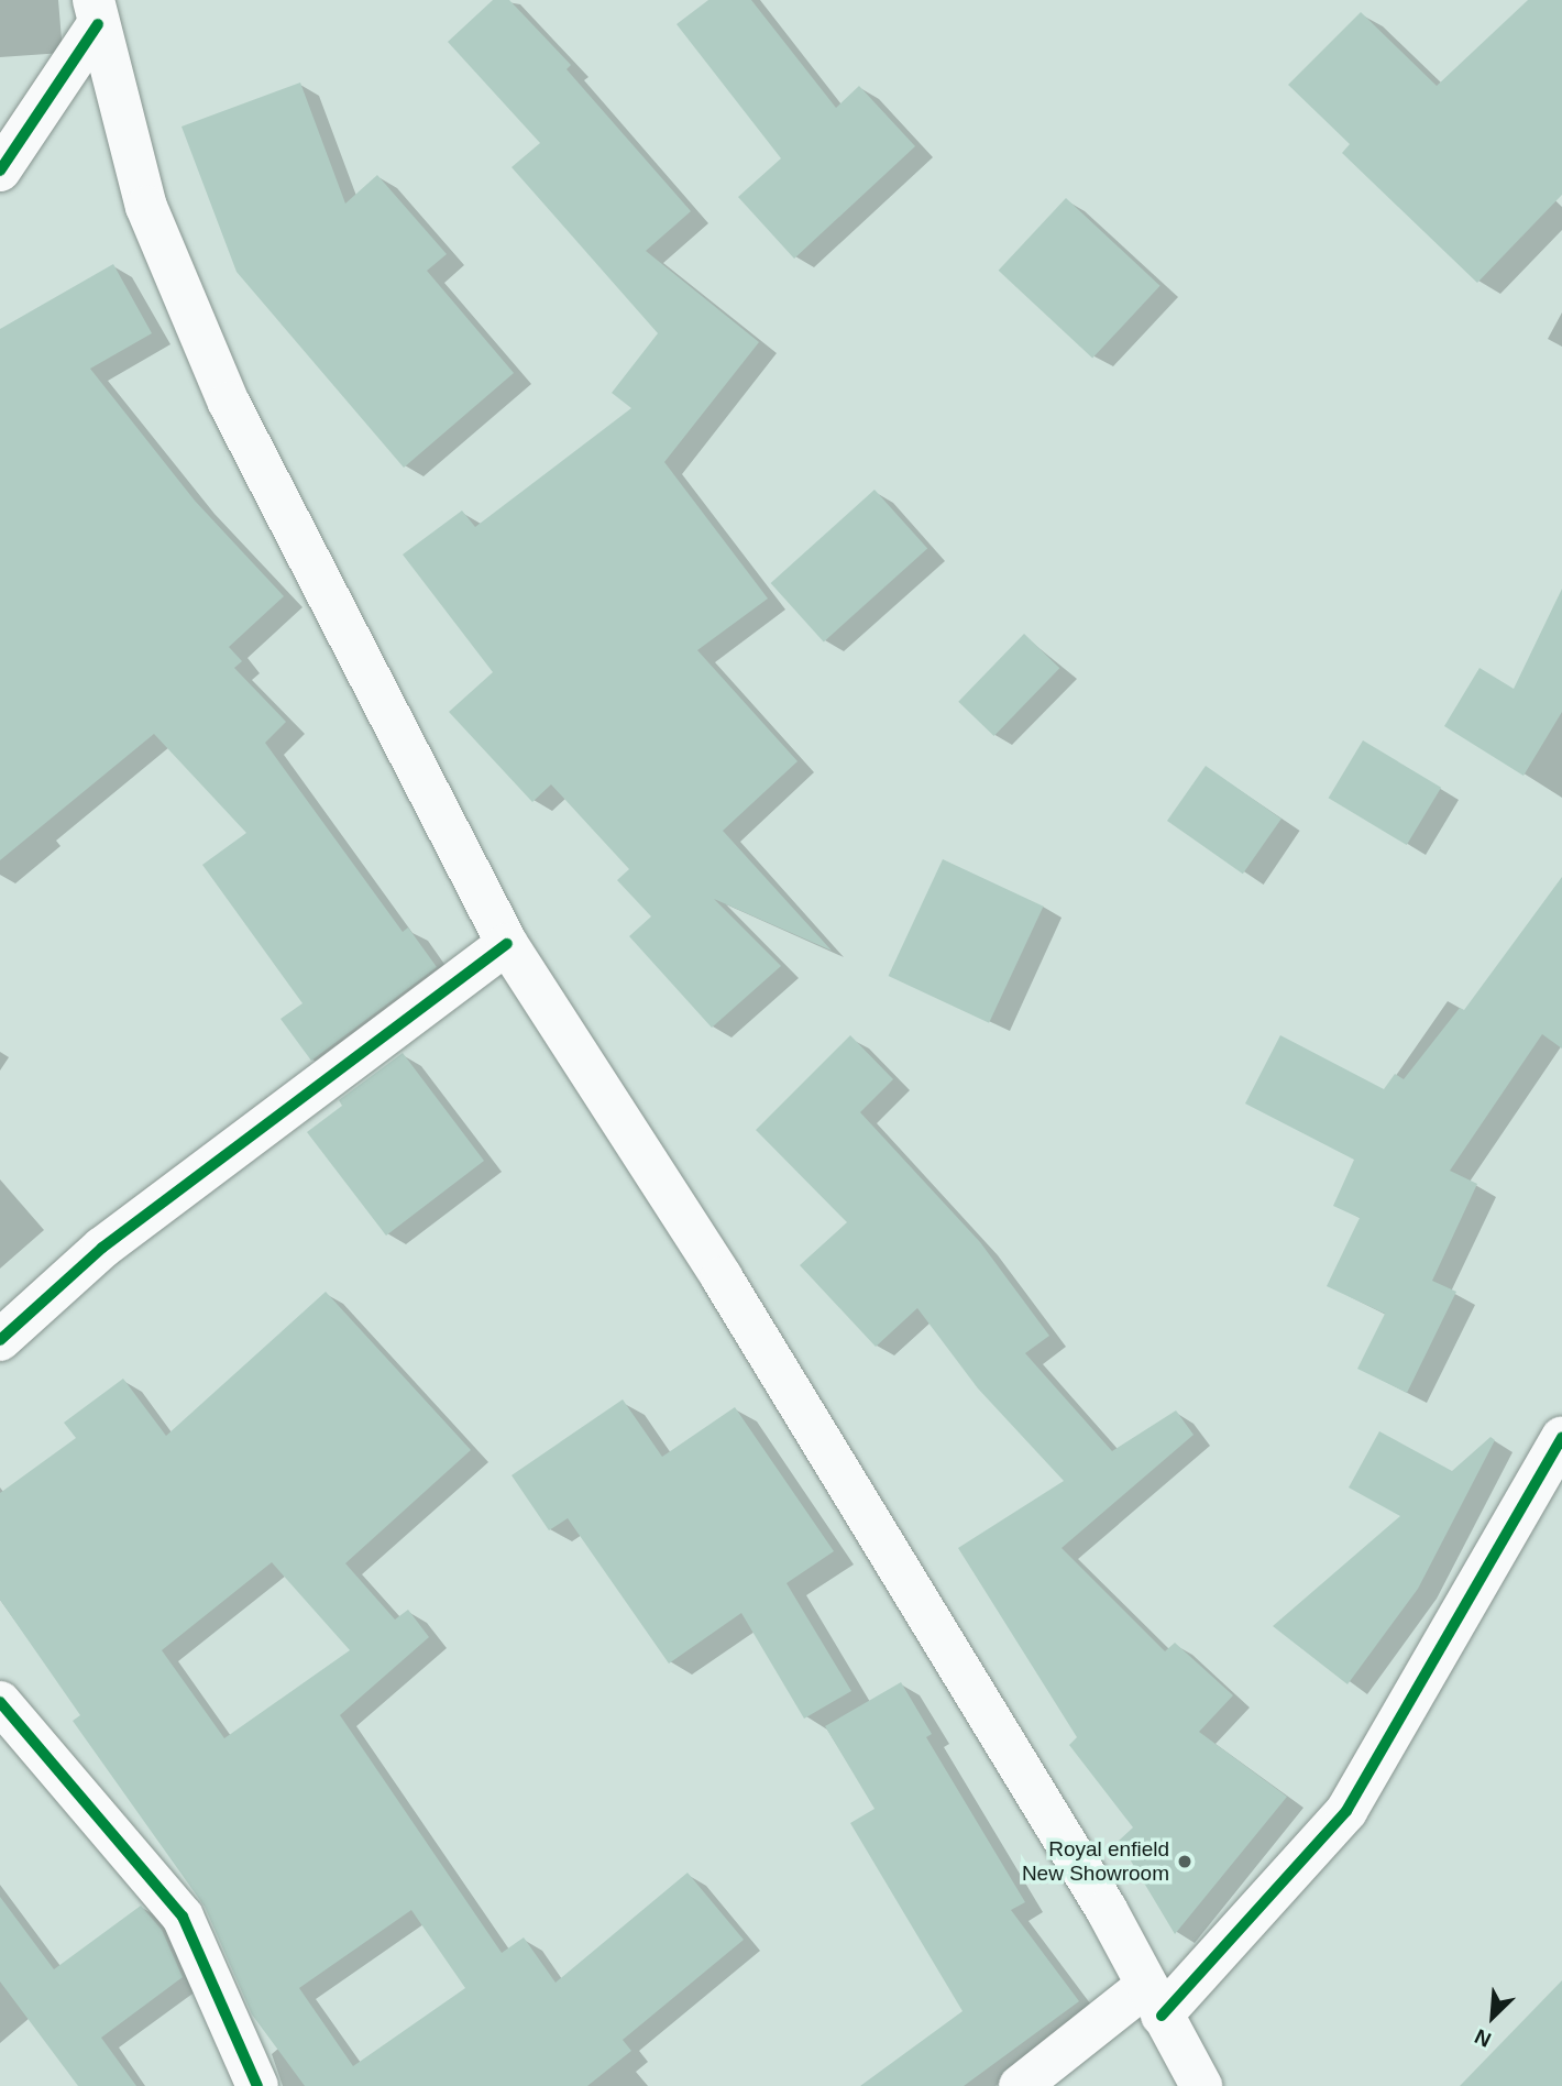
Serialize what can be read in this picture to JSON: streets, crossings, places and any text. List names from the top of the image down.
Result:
{
  "places": ["Royal enfield New Showroom"],
  "north": "bottom left"
}
